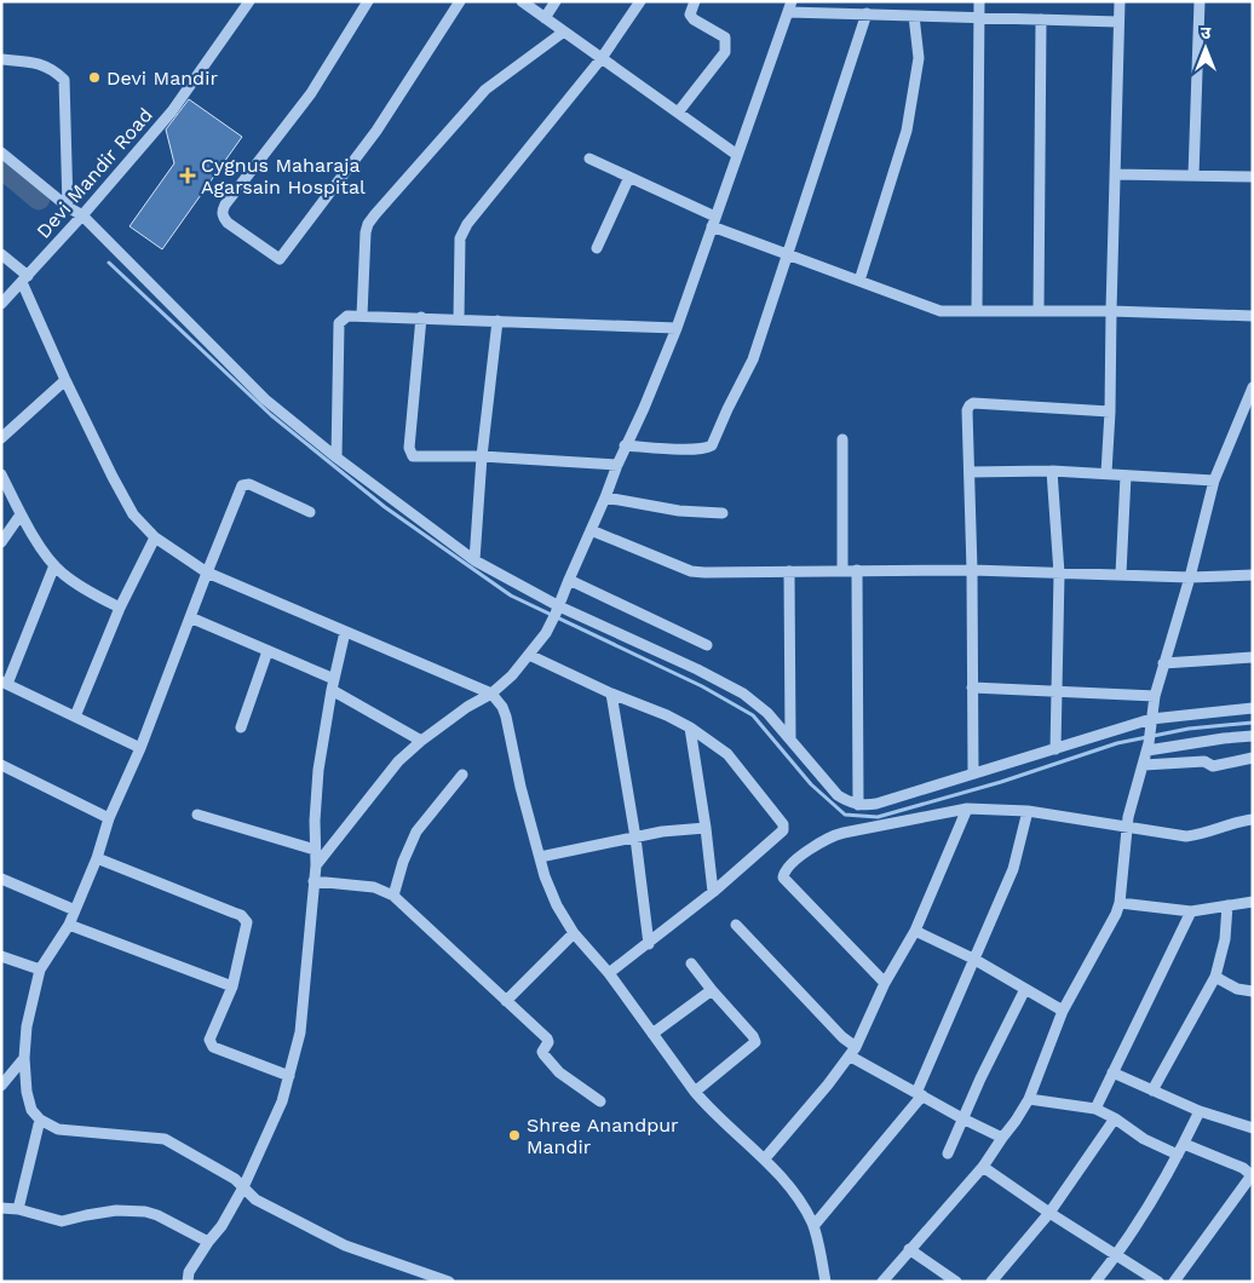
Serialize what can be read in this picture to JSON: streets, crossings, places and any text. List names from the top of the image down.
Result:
{
  "streets": {
    "street": ["Devi Mandir Road"]
  },
  "places": {
    "other": ["Devi Mandir", "Shree Anandpur Mandir"],
    "health": ["Cygnus Maharaja Agarsain Hospital"]
  },
  "north": "top"
}
